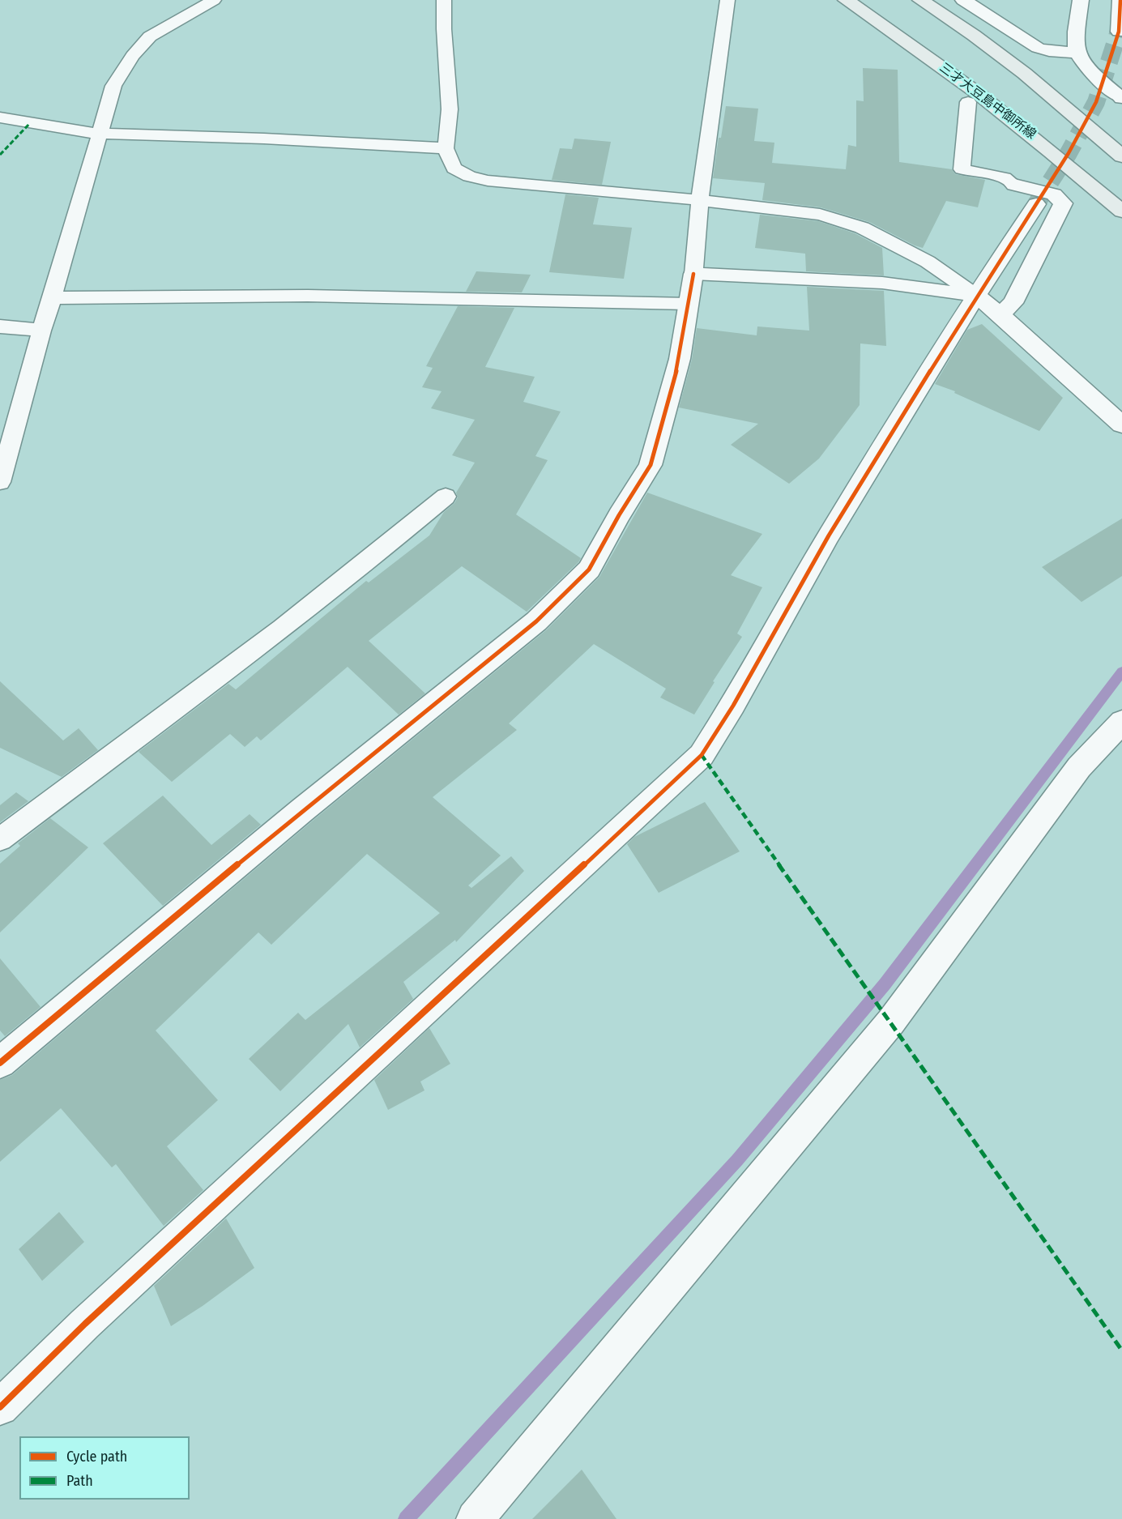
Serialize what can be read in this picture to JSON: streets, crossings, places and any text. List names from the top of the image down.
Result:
{
  "streets": {
    "main road": ["三才大豆島中御所線"]
  },
  "legend": ["Cycle path", "Path"]
}
